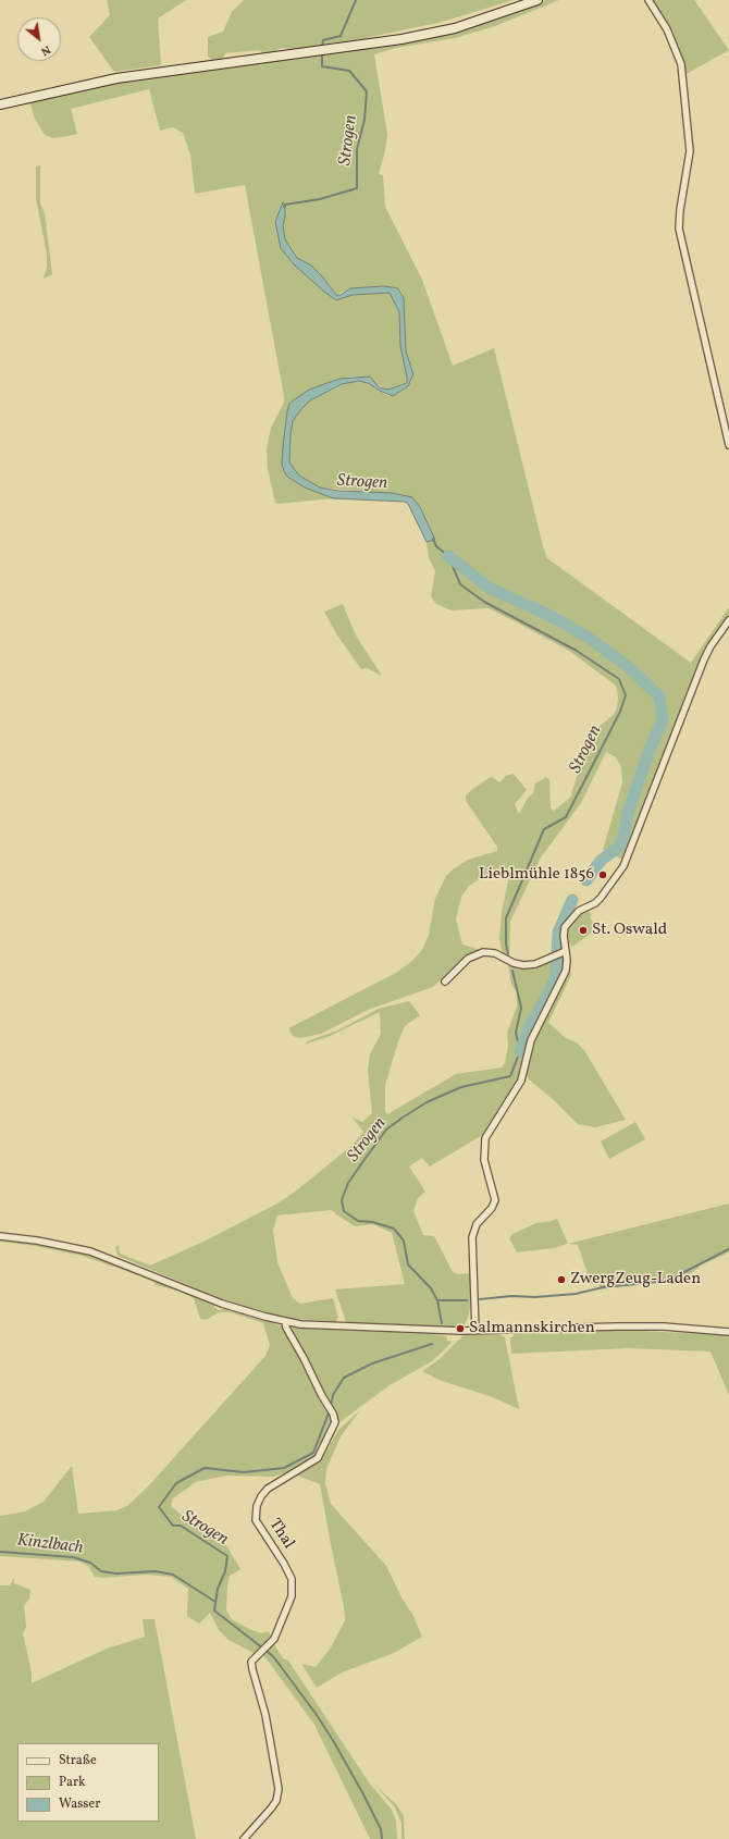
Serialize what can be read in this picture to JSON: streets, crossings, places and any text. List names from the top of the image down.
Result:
{
  "streets": {
    "street": ["Thal"]
  },
  "water": ["Strogen", "Kinzlbach"],
  "places": [
    "Lieblmühle 1856",
    "St. Oswald",
    "ZwergZeug-Laden",
    "Salmannskirchen"
  ],
  "legend": ["Straße", "Park", "Wasser"],
  "north": "bottom right"
}
